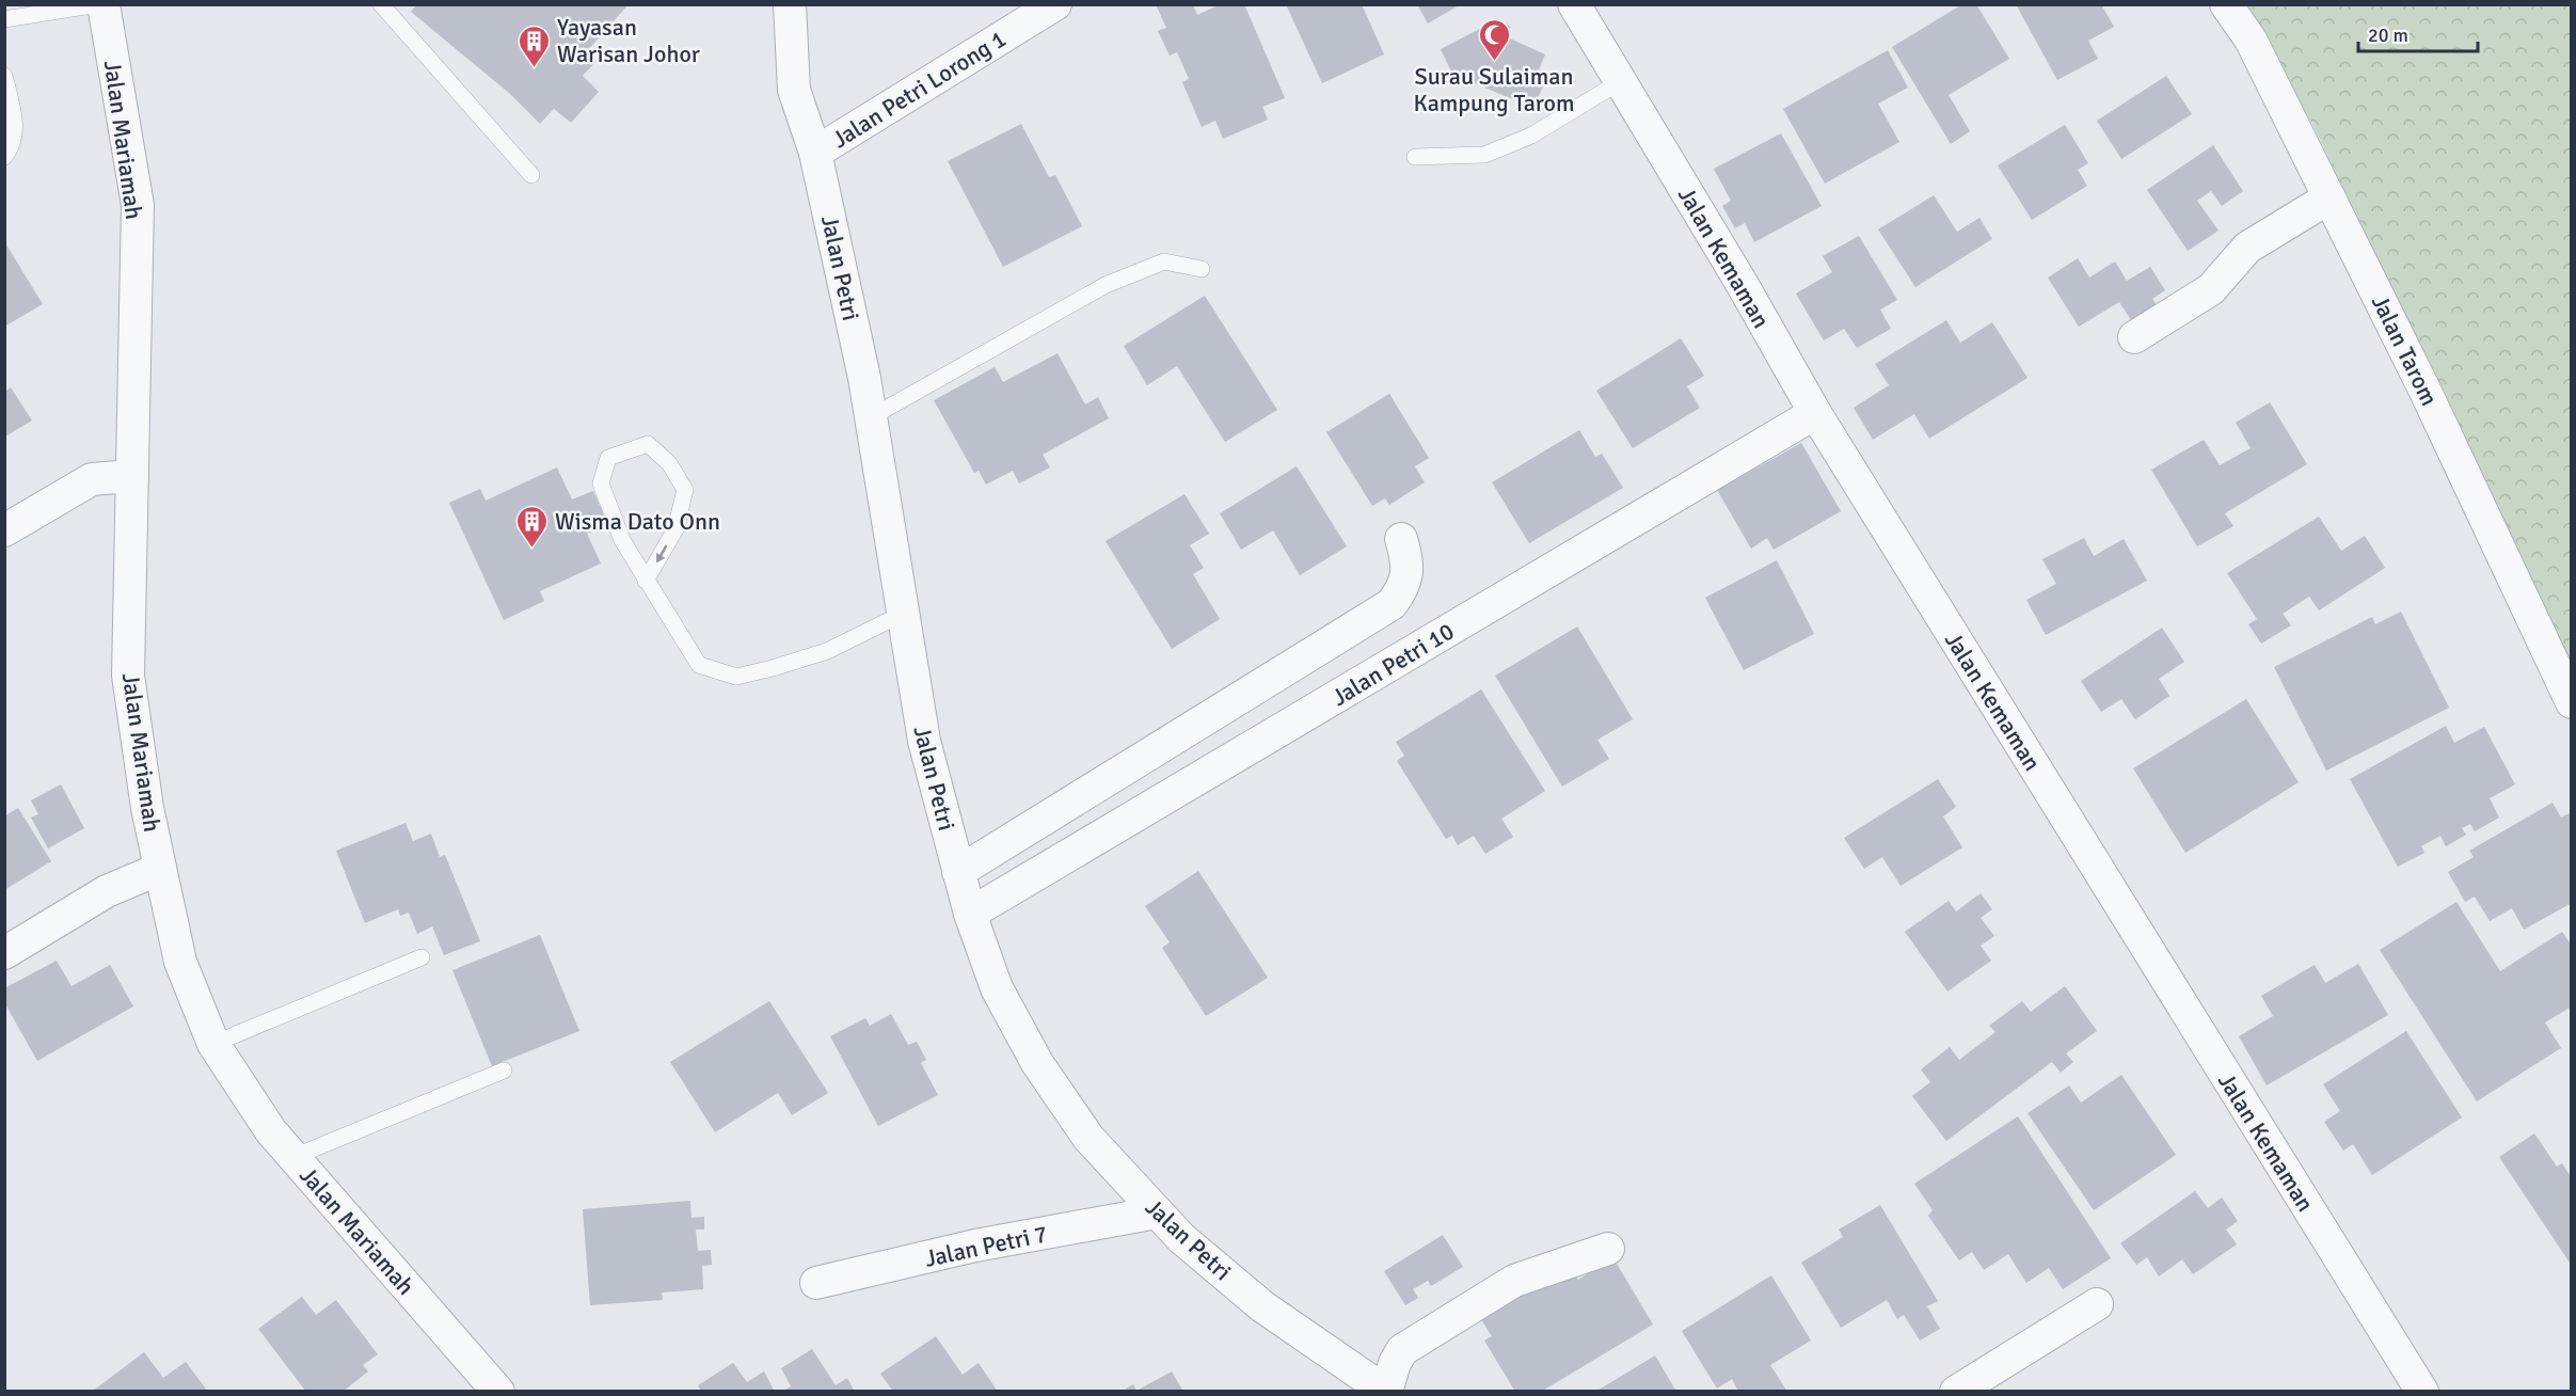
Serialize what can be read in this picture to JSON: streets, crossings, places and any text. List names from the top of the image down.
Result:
{
  "streets": {
    "street": [
      "Jalan Petri Lorong 1",
      "Jalan Mariamah",
      "Jalan Kemaman",
      "Jalan Petri",
      "Jalan Tarom",
      "Jalan Petri 10",
      "Jalan Petri 7"
    ]
  },
  "crossings": [
    ["Jalan Petri Lorong 1", "Jalan Petri"],
    ["Jalan Kemaman", "Jalan Petri 10"],
    ["Jalan Petri", "Jalan Petri 10"],
    ["Jalan Petri", "Jalan Petri 7"]
  ],
  "places": {
    "mosque": ["Surau Sulaiman Kampung Tarom"],
    "building": ["Yayasan Warisan Johor", "Wisma Dato Onn"]
  },
  "scale_bar": "20 m"
}
